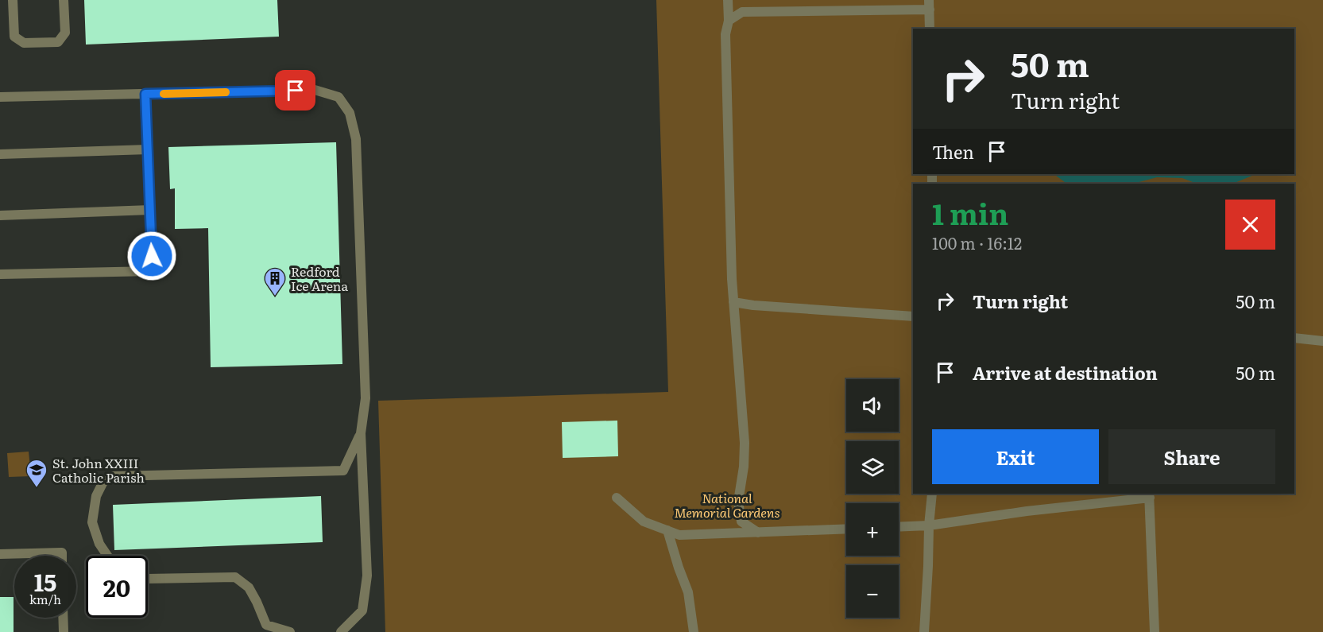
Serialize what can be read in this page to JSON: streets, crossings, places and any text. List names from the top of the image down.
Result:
{
  "parks": ["National Memorial Gardens"],
  "places": {
    "building": ["Redford Ice Arena"],
    "school or university": ["St. John XXIII Catholic Parish"]
  },
  "page": {
    "turn": ["50 m", "Turn right"],
    "then": "Then",
    "heading": ["1 min", "100 m · 16:12"],
    "list": [
      {
        "name": "Turn right",
        "value": "50 m"
      },
      {
        "name": "Arrive at destination",
        "value": "50 m"
      }
    ],
    "map_buttons": ["+", "−"],
    "buttons": ["Exit", "Share"],
    "speed": "15 km/h",
    "limit": "20"
  }
}
